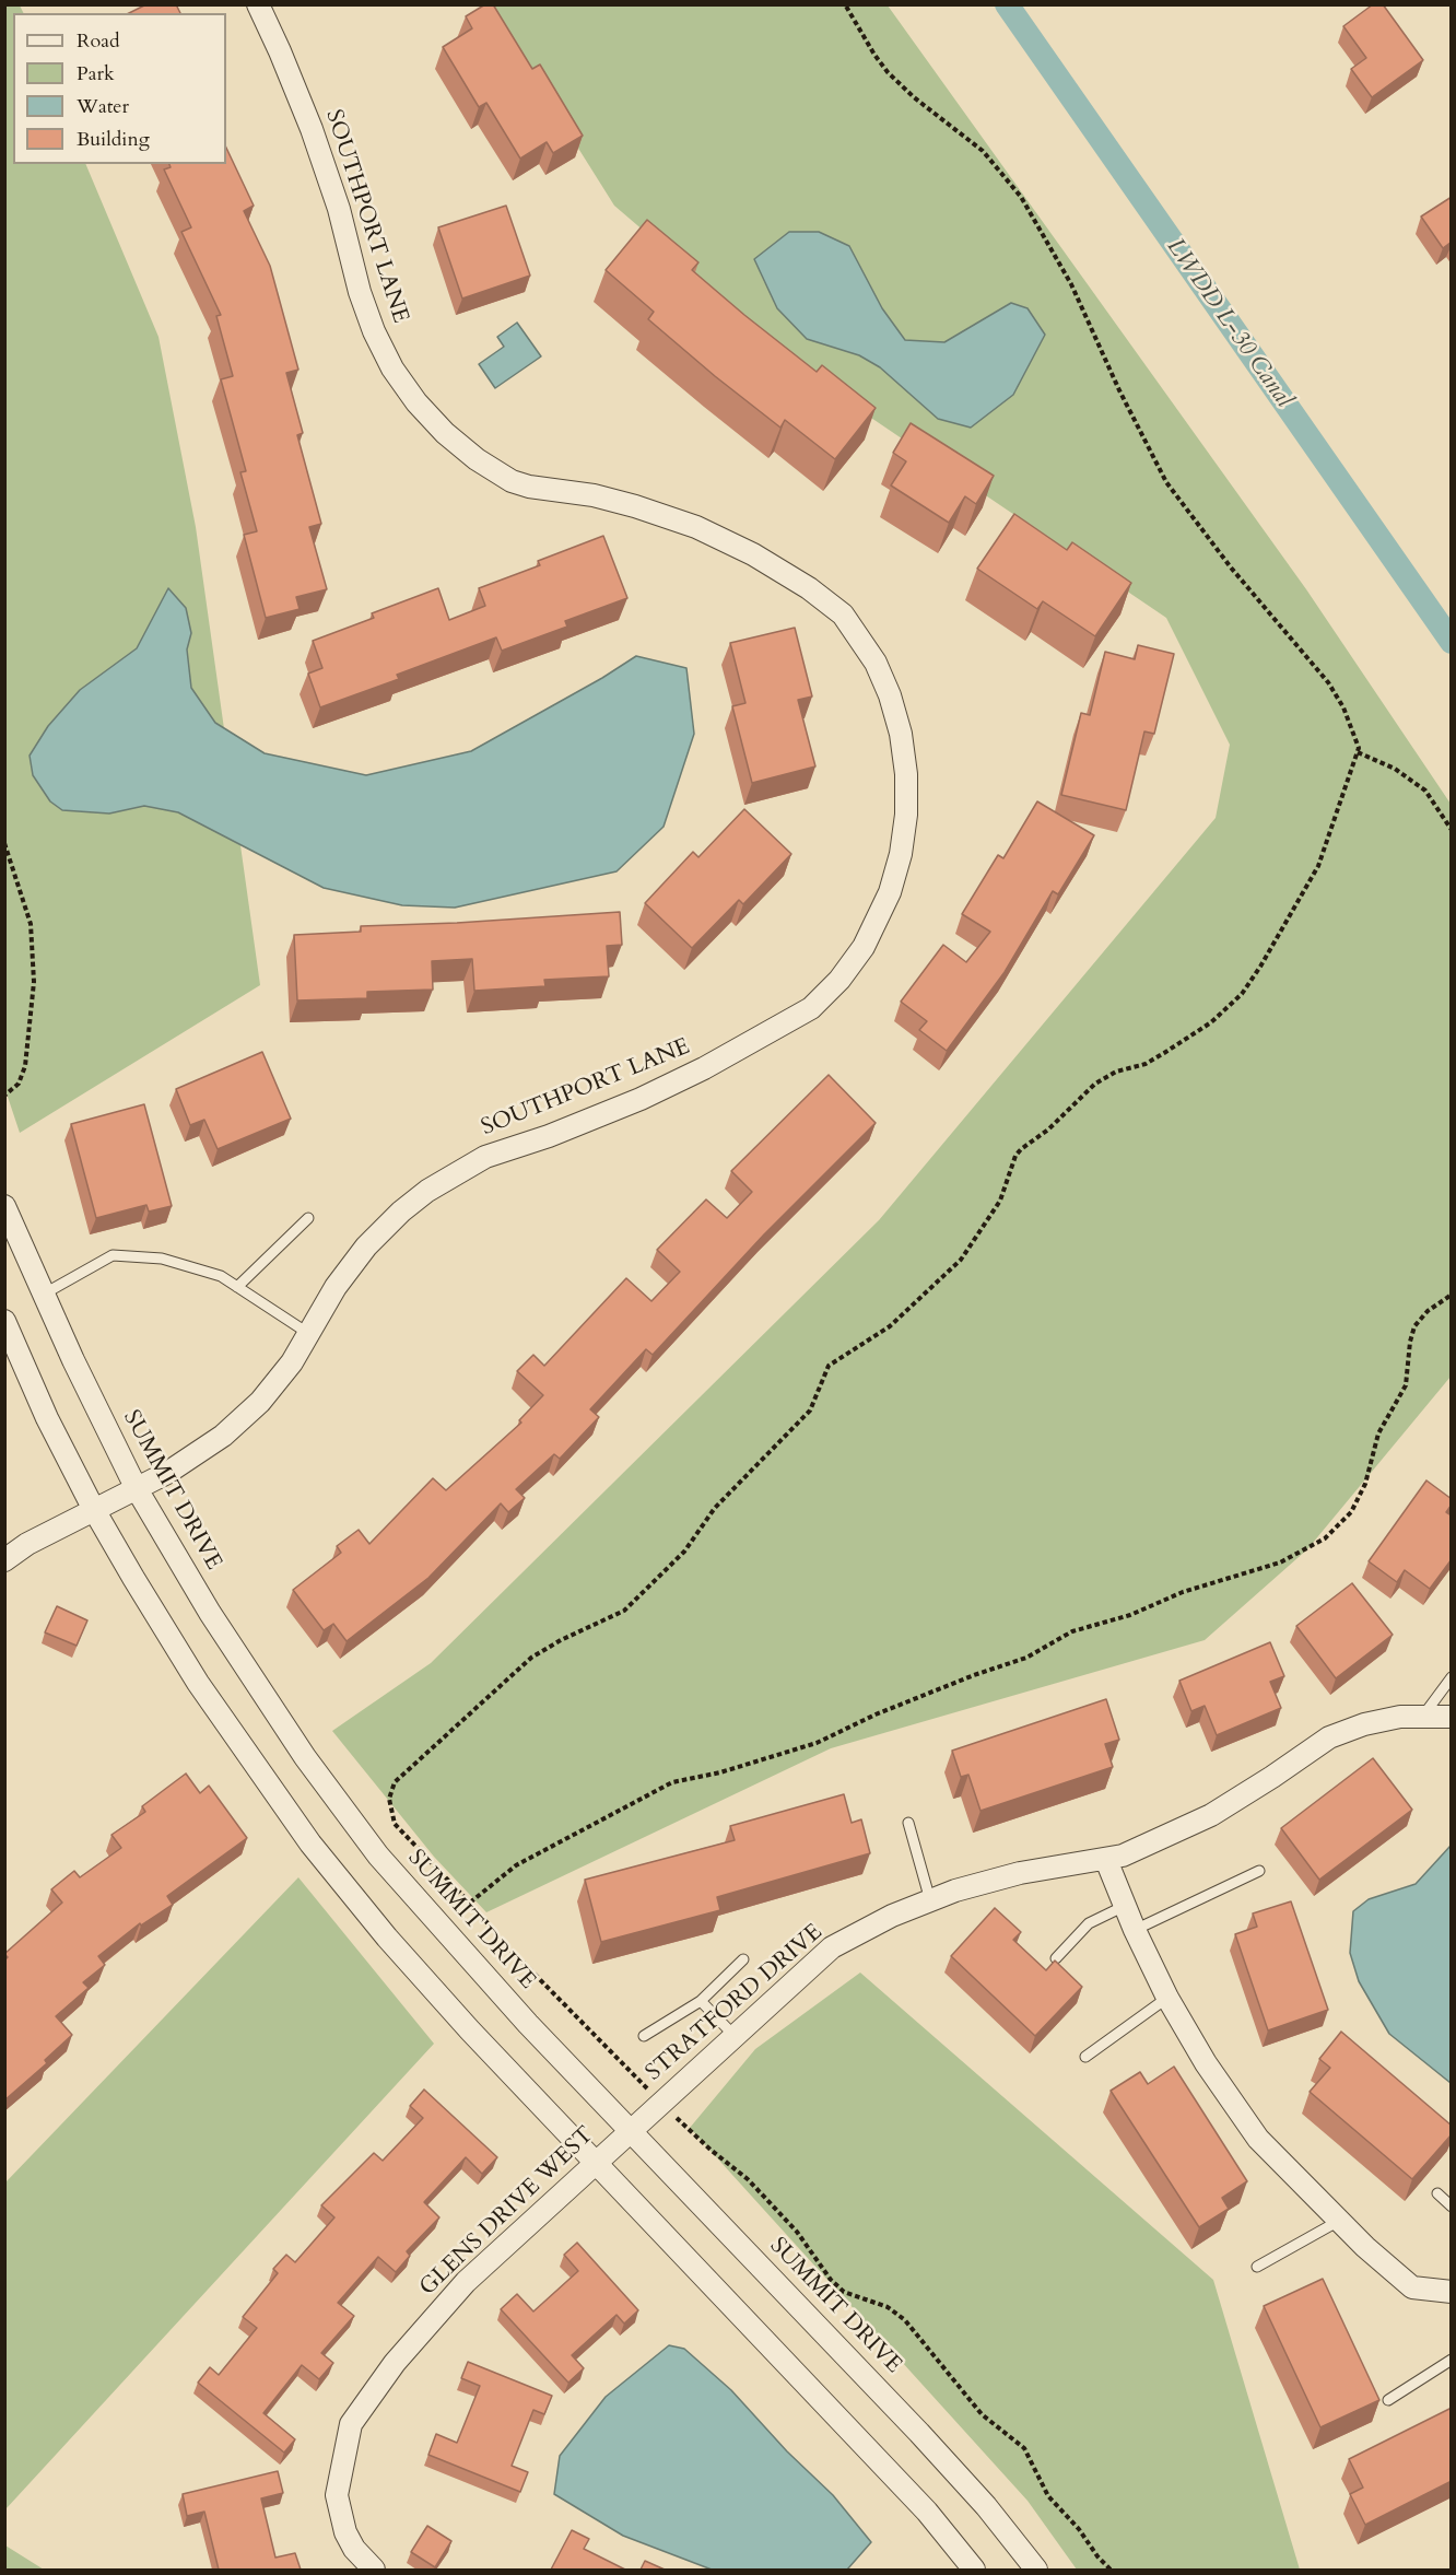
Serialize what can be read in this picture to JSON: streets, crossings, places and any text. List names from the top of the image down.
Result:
{
  "streets": {
    "street": [
      "SOUTHPORT LANE",
      "SUMMIT DRIVE",
      "STRATFORD DRIVE",
      "GLENS DRIVE WEST"
    ]
  },
  "crossings": [
    ["SOUTHPORT LANE", "SUMMIT DRIVE"],
    ["SUMMIT DRIVE", "STRATFORD DRIVE"],
    ["SUMMIT DRIVE", "GLENS DRIVE WEST"],
    ["STRATFORD DRIVE", "GLENS DRIVE WEST"]
  ],
  "water": ["LWDD L-30 Canal"],
  "legend": [
    "Road",
    "Park",
    "Water",
    "Building"
  ]
}
